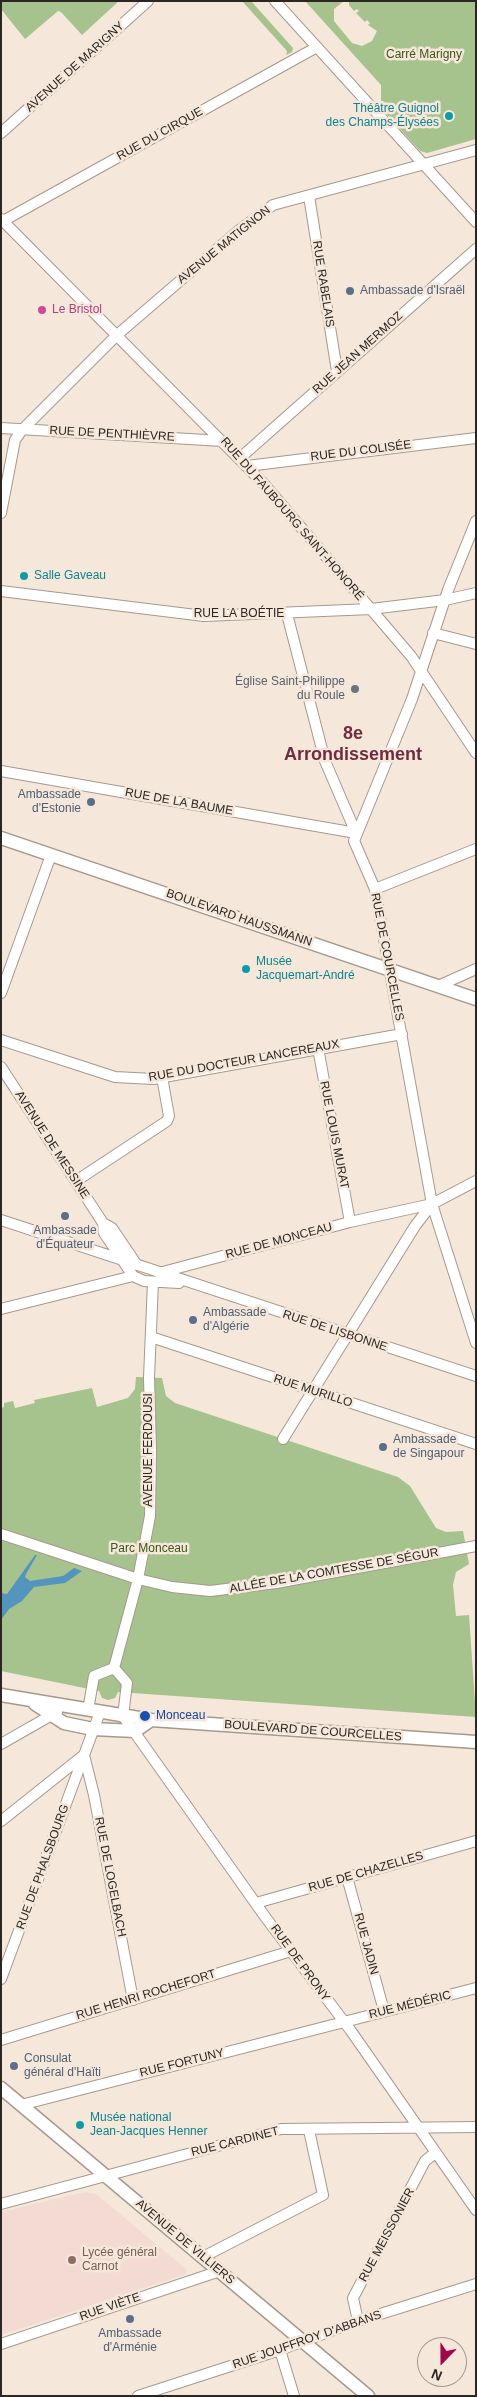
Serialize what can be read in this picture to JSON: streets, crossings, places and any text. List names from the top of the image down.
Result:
{
  "streets": {
    "main road": ["BOULEVARD HAUSSMANN", "BOULEVARD DE COURCELLES", "AVENUE DE VILLIERS"],
    "street": [
      "AVENUE DE MARIGNY",
      "RUE DU CIRQUE",
      "AVENUE MATIGNON",
      "RUE RABELAIS",
      "RUE JEAN MERMOZ",
      "RUE DE PENTHIÈVRE",
      "RUE DU COLISÉE",
      "RUE DU FAUBOURG SAINT-HONORÉ",
      "RUE LA BOÉTIE",
      "RUE DE LA BAUME",
      "RUE DE COURCELLES",
      "RUE DU DOCTEUR LANCEREAUX",
      "RUE LOUIS MURAT",
      "AVENUE DE MESSINE",
      "RUE DE MONCEAU",
      "RUE DE LISBONNE",
      "RUE MURILLO",
      "AVENUE FERDOUSI",
      "ALLÉE DE LA COMTESSE DE SÉGUR",
      "RUE DE PHALSBOURG",
      "RUE DE CHAZELLES",
      "RUE DE LOGELBACH",
      "RUE JADIN",
      "RUE DE PRONY",
      "RUE HENRI ROCHEFORT",
      "RUE MÉDÉRIC",
      "RUE FORTUNY",
      "RUE CARDINET",
      "RUE MEISSONIER",
      "RUE VIÈTE",
      "RUE JOUFFROY D'ABBANS"
    ]
  },
  "crossings": [
    ["RUE DU CIRQUE", "RUE DU FAUBOURG SAINT-HONORÉ"],
    ["AVENUE MATIGNON", "RUE RABELAIS"],
    ["AVENUE MATIGNON", "RUE DE PENTHIÈVRE"],
    ["AVENUE MATIGNON", "RUE DU FAUBOURG SAINT-HONORÉ"],
    ["RUE RABELAIS", "RUE JEAN MERMOZ"],
    ["RUE JEAN MERMOZ", "RUE DU COLISÉE"],
    ["RUE JEAN MERMOZ", "RUE DU FAUBOURG SAINT-HONORÉ"],
    ["RUE DE PENTHIÈVRE", "RUE DU FAUBOURG SAINT-HONORÉ"],
    ["RUE DU COLISÉE", "RUE DU FAUBOURG SAINT-HONORÉ"],
    ["RUE DU FAUBOURG SAINT-HONORÉ", "RUE LA BOÉTIE"],
    ["RUE LA BOÉTIE", "RUE DE COURCELLES"],
    ["RUE DE LA BAUME", "RUE DE COURCELLES"],
    ["BOULEVARD HAUSSMANN", "RUE DE COURCELLES"],
    ["RUE DE COURCELLES", "RUE DU DOCTEUR LANCEREAUX"],
    ["RUE DE COURCELLES", "RUE DE MONCEAU"],
    ["RUE DU DOCTEUR LANCEREAUX", "RUE LOUIS MURAT"],
    ["RUE LOUIS MURAT", "RUE DE MONCEAU"],
    ["AVENUE DE MESSINE", "RUE DE LISBONNE"],
    ["RUE DE MONCEAU", "RUE DE LISBONNE"],
    ["RUE DE LISBONNE", "AVENUE FERDOUSI"],
    ["RUE MURILLO", "AVENUE FERDOUSI"],
    ["AVENUE FERDOUSI", "ALLÉE DE LA COMTESSE DE SÉGUR"],
    ["BOULEVARD DE COURCELLES", "RUE DE PHALSBOURG"],
    ["BOULEVARD DE COURCELLES", "RUE DE PRONY"],
    ["RUE DE PHALSBOURG", "RUE DE LOGELBACH"],
    ["RUE DE CHAZELLES", "RUE JADIN"],
    ["RUE DE CHAZELLES", "RUE DE PRONY"],
    ["RUE DE LOGELBACH", "RUE HENRI ROCHEFORT"],
    ["RUE JADIN", "RUE MÉDÉRIC"],
    ["RUE DE PRONY", "RUE HENRI ROCHEFORT"],
    ["RUE DE PRONY", "RUE MÉDÉRIC"],
    ["RUE DE PRONY", "RUE FORTUNY"],
    ["RUE DE PRONY", "RUE CARDINET"],
    ["RUE DE PRONY", "RUE MEISSONIER"],
    ["RUE MÉDÉRIC", "RUE FORTUNY"],
    ["RUE FORTUNY", "AVENUE DE VILLIERS"],
    ["RUE CARDINET", "AVENUE DE VILLIERS"],
    ["RUE MEISSONIER", "RUE JOUFFROY D'ABBANS"],
    ["AVENUE DE VILLIERS", "RUE VIÈTE"],
    ["AVENUE DE VILLIERS", "RUE JOUFFROY D'ABBANS"]
  ],
  "districts": ["8e Arrondissement"],
  "parks": ["Carré Marigny", "Parc Monceau"],
  "places": [
    "Théâtre Guignol des Champs-Élysées",
    "Ambassade d'Israël",
    "Le Bristol",
    "Salle Gaveau",
    "Église Saint-Philippe du Roule",
    "Ambassade d'Estonie",
    "Musée Jacquemart-André",
    "Ambassade d'Équateur",
    "Ambassade d'Algérie",
    "Ambassade de Singapour",
    "Monceau",
    "Consulat général d'Haïti",
    "Musée national Jean-Jacques Henner",
    "Lycée général Carnot",
    "Ambassade d'Arménie"
  ],
  "north": "bottom"
}
